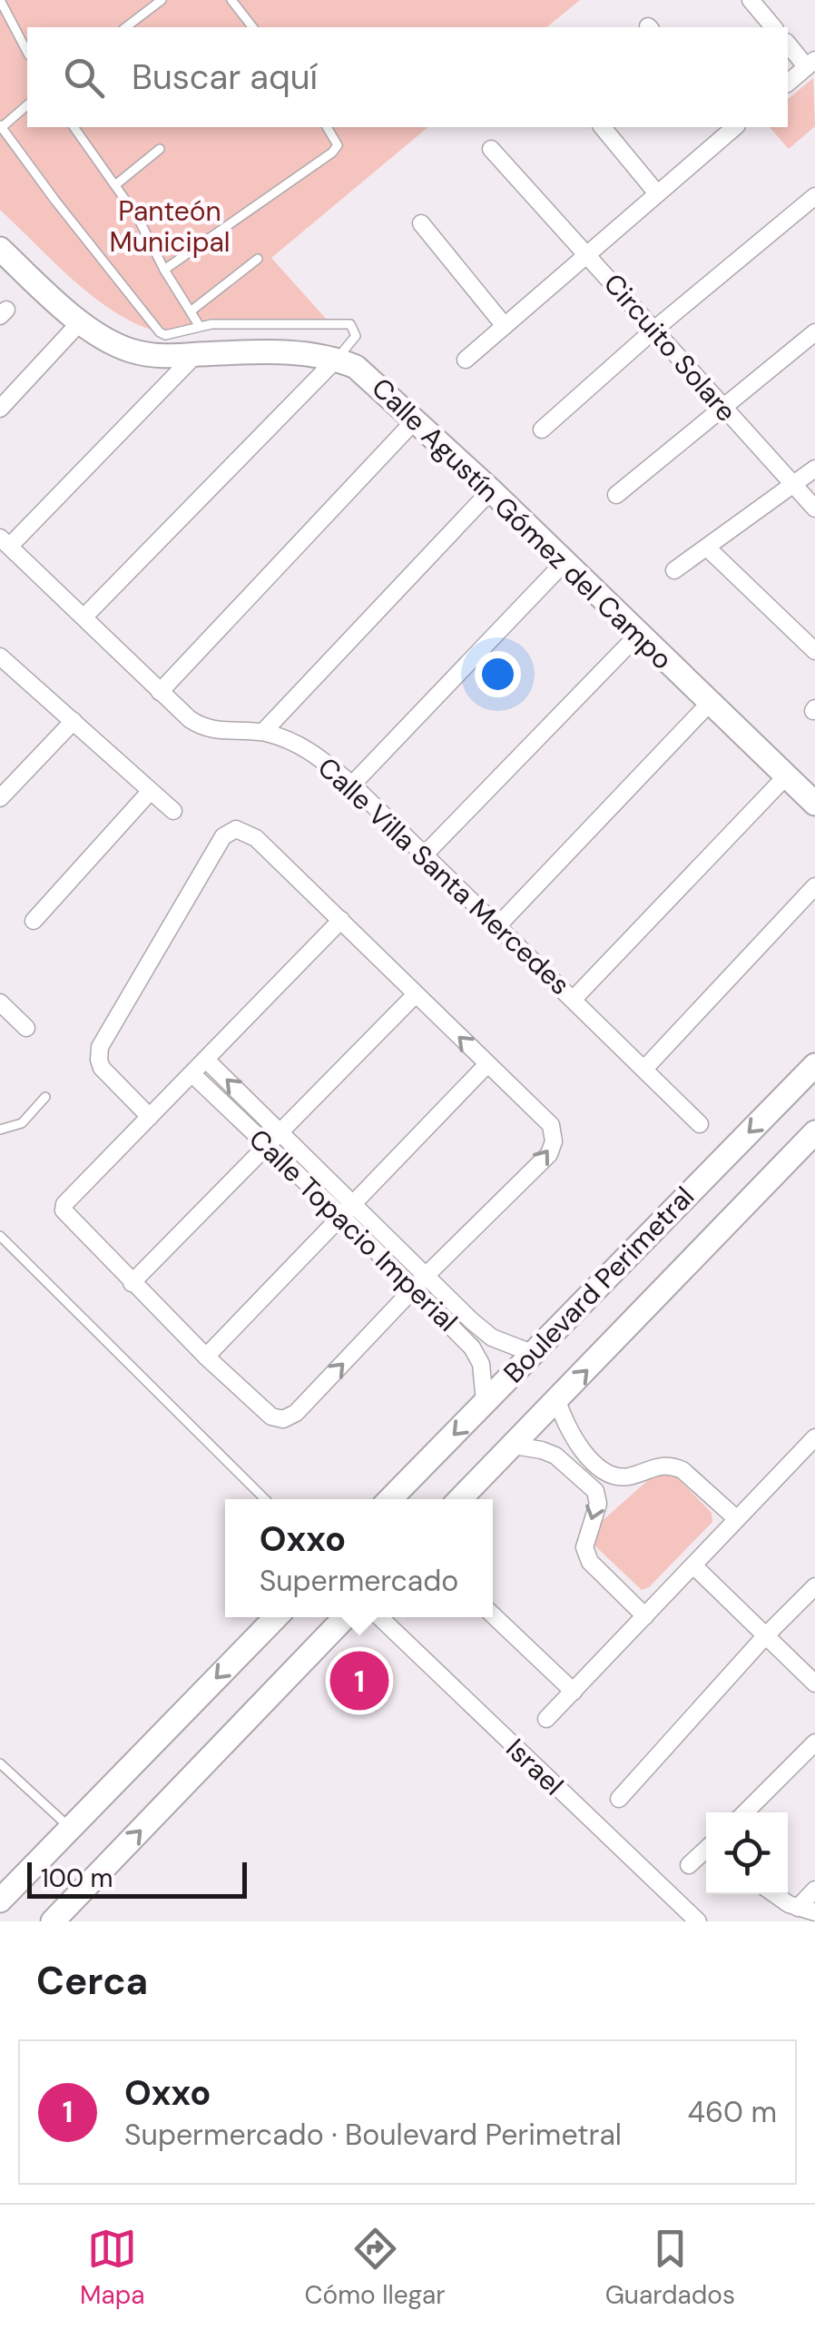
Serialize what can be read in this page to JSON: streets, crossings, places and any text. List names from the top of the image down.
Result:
{
  "streets": {
    "street": [
      "Circuito Solare",
      "Calle Agustín Gómez del Campo",
      "Calle Villa Santa Mercedes",
      "Calle Topacio Imperial",
      "Boulevard Perimetral",
      "Israel"
    ]
  },
  "crossings": [
    ["Calle Topacio Imperial", "Boulevard Perimetral"]
  ],
  "parks": ["Panteón Municipal"],
  "scale_bar": "100 m",
  "page": {
    "search": "Buscar aquí",
    "popup": ["Oxxo", "Supermercado"],
    "pins": "1",
    "scale": "100 m",
    "heading": "Cerca",
    "list": [
      {
        "mark": "1",
        "name": "Oxxo",
        "note": "Supermercado · Boulevard Perimetral",
        "value": "460 m"
      }
    ],
    "nav": ["Mapa", "Cómo llegar", "Guardados"]
  }
}
